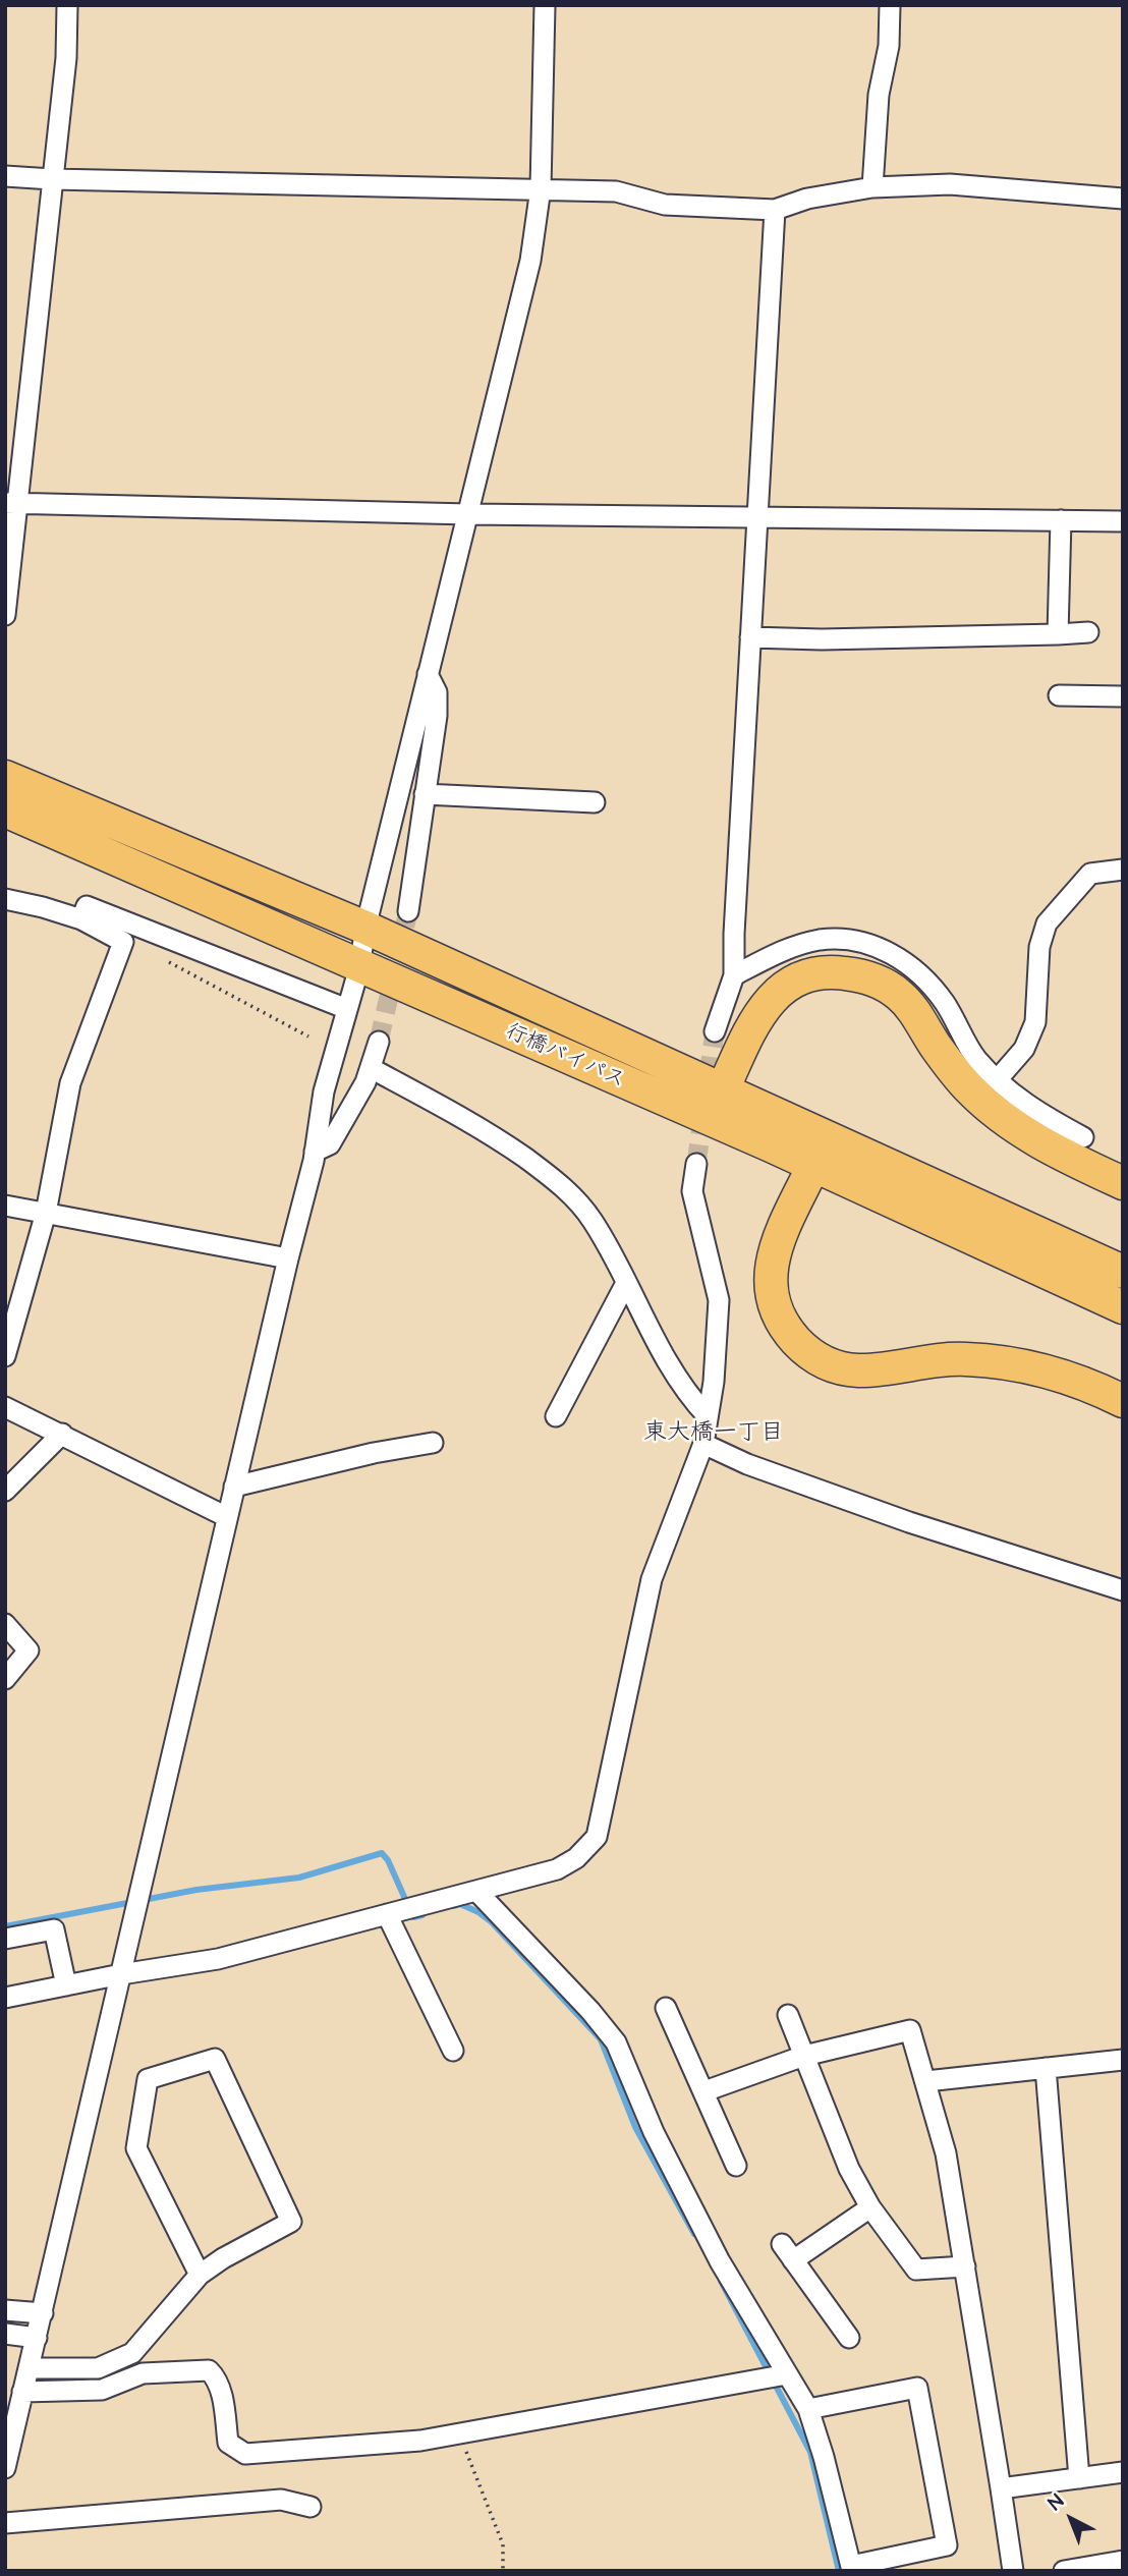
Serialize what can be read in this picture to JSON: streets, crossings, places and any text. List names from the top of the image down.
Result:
{
  "streets": {
    "highway": ["行橋バイパス"]
  },
  "districts": ["東大橋一丁目"],
  "north": "top left"
}
